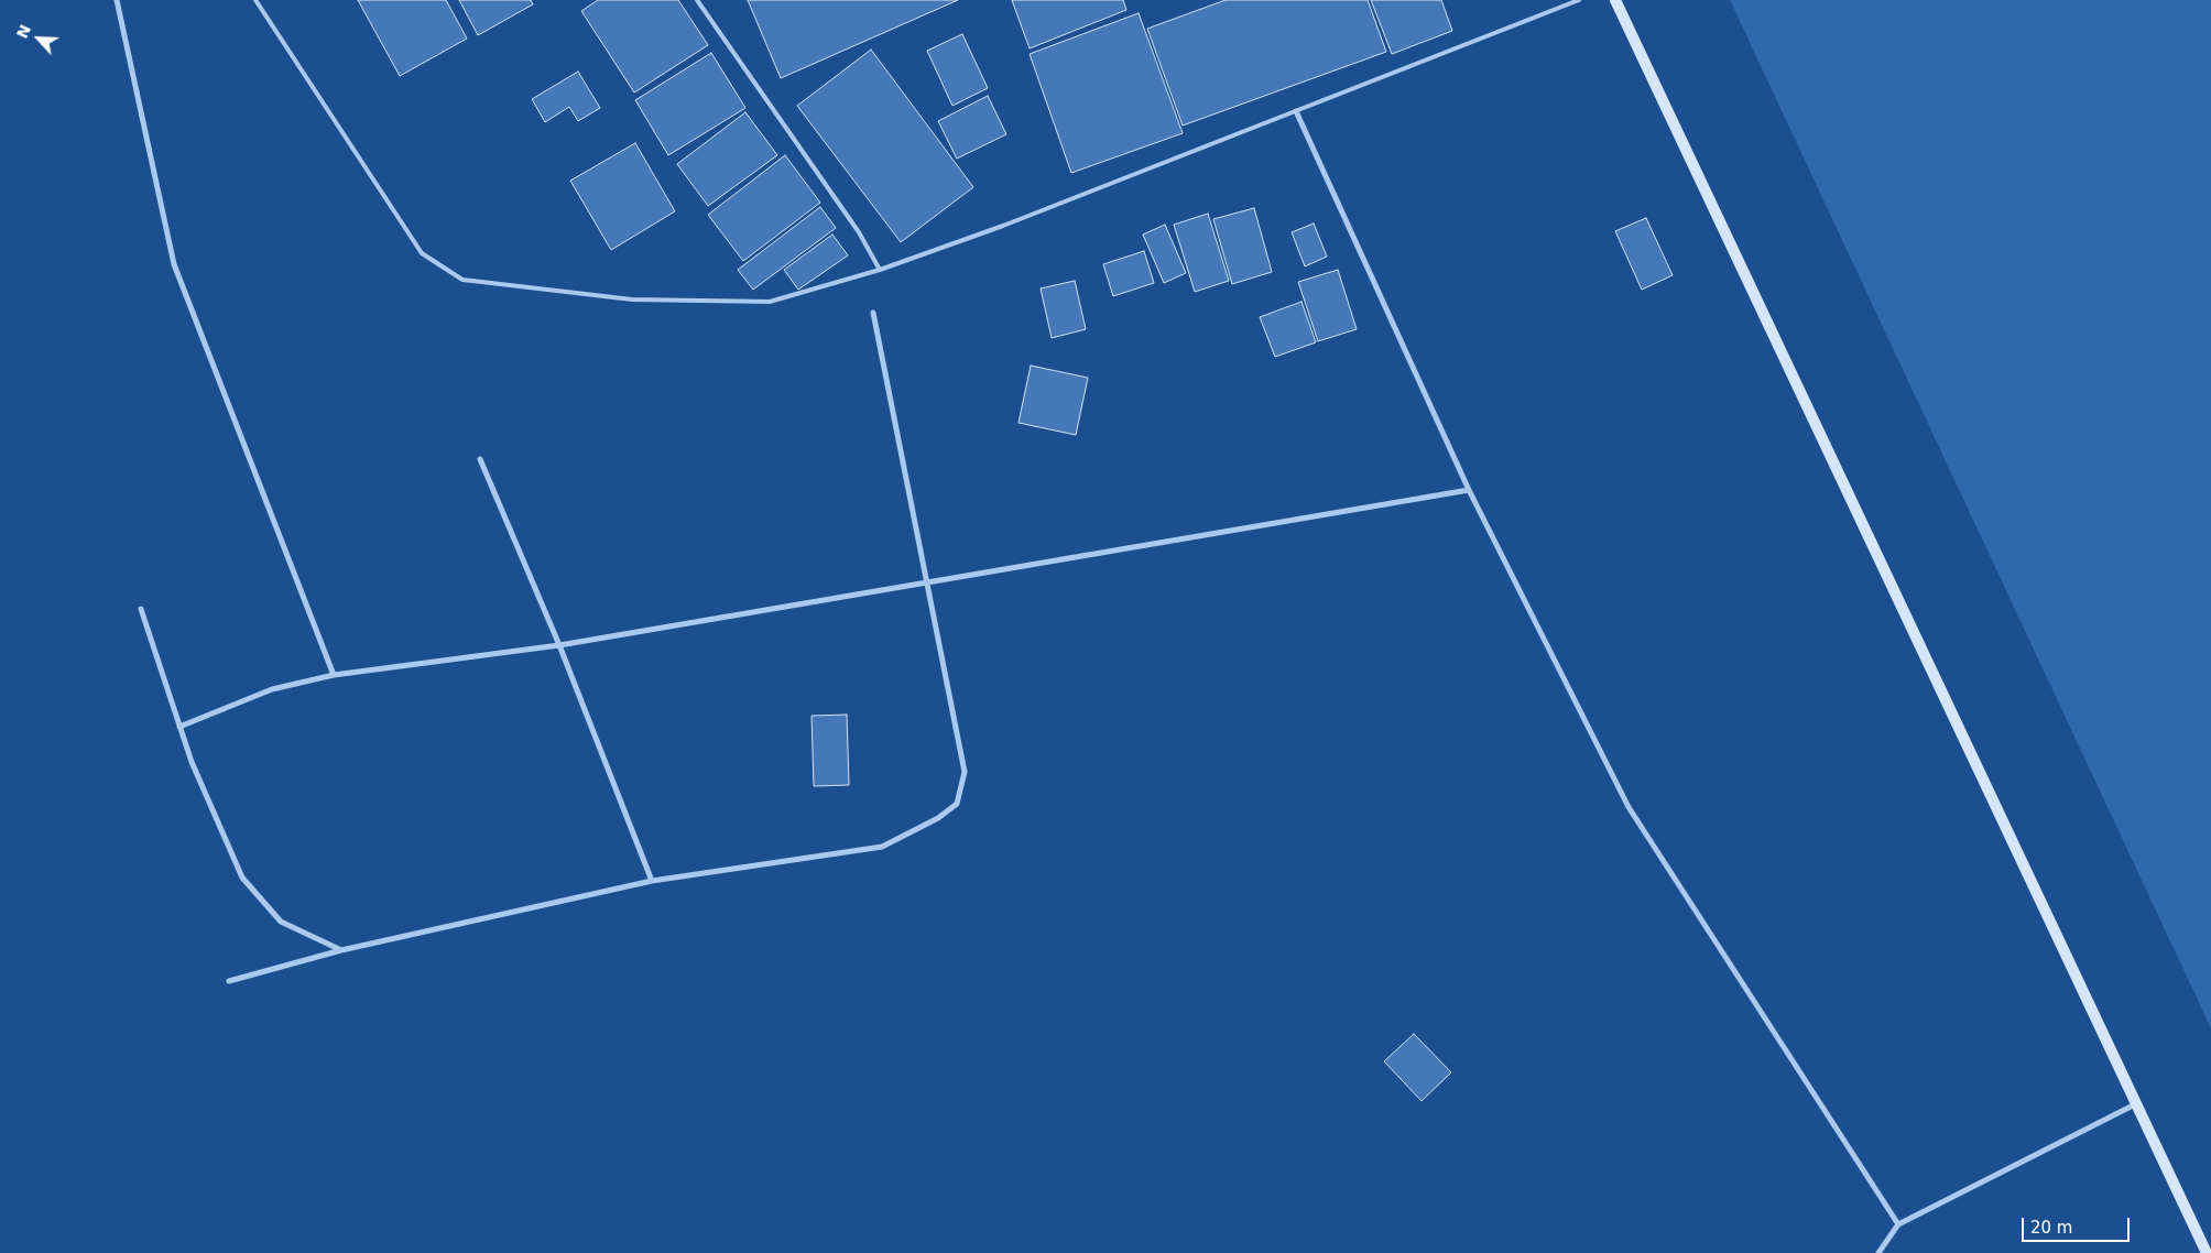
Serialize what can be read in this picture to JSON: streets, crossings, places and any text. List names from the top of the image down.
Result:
{
  "scale_bar": "20 m",
  "north": "top left"
}
